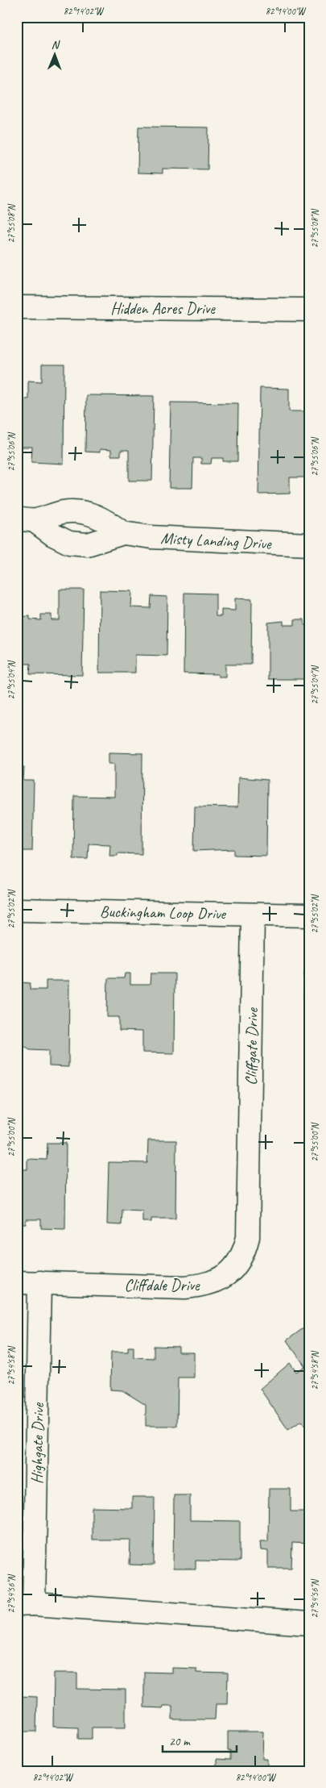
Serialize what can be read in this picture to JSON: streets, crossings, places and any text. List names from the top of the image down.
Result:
{
  "streets": {
    "street": [
      "Hidden Acres Drive",
      "Misty Landing Drive",
      "Buckingham Loop Drive",
      "Cliffgate Drive",
      "Cliffdale Drive",
      "Highgate Drive"
    ]
  },
  "crossings": [
    ["Buckingham Loop Drive", "Cliffgate Drive"],
    ["Cliffgate Drive", "Cliffdale Drive"],
    ["Cliffdale Drive", "Highgate Drive"]
  ],
  "scale_bar": "20 m",
  "north": "top",
  "coordinates": [
    "82°14'02\"W",
    "82°14'00\"W",
    "27°55'08\"N",
    "27°55'06\"N",
    "27°55'04\"N",
    "27°55'02\"N",
    "27°55'00\"N",
    "27°54'58\"N",
    "27°54'56\"N"
  ]
}
